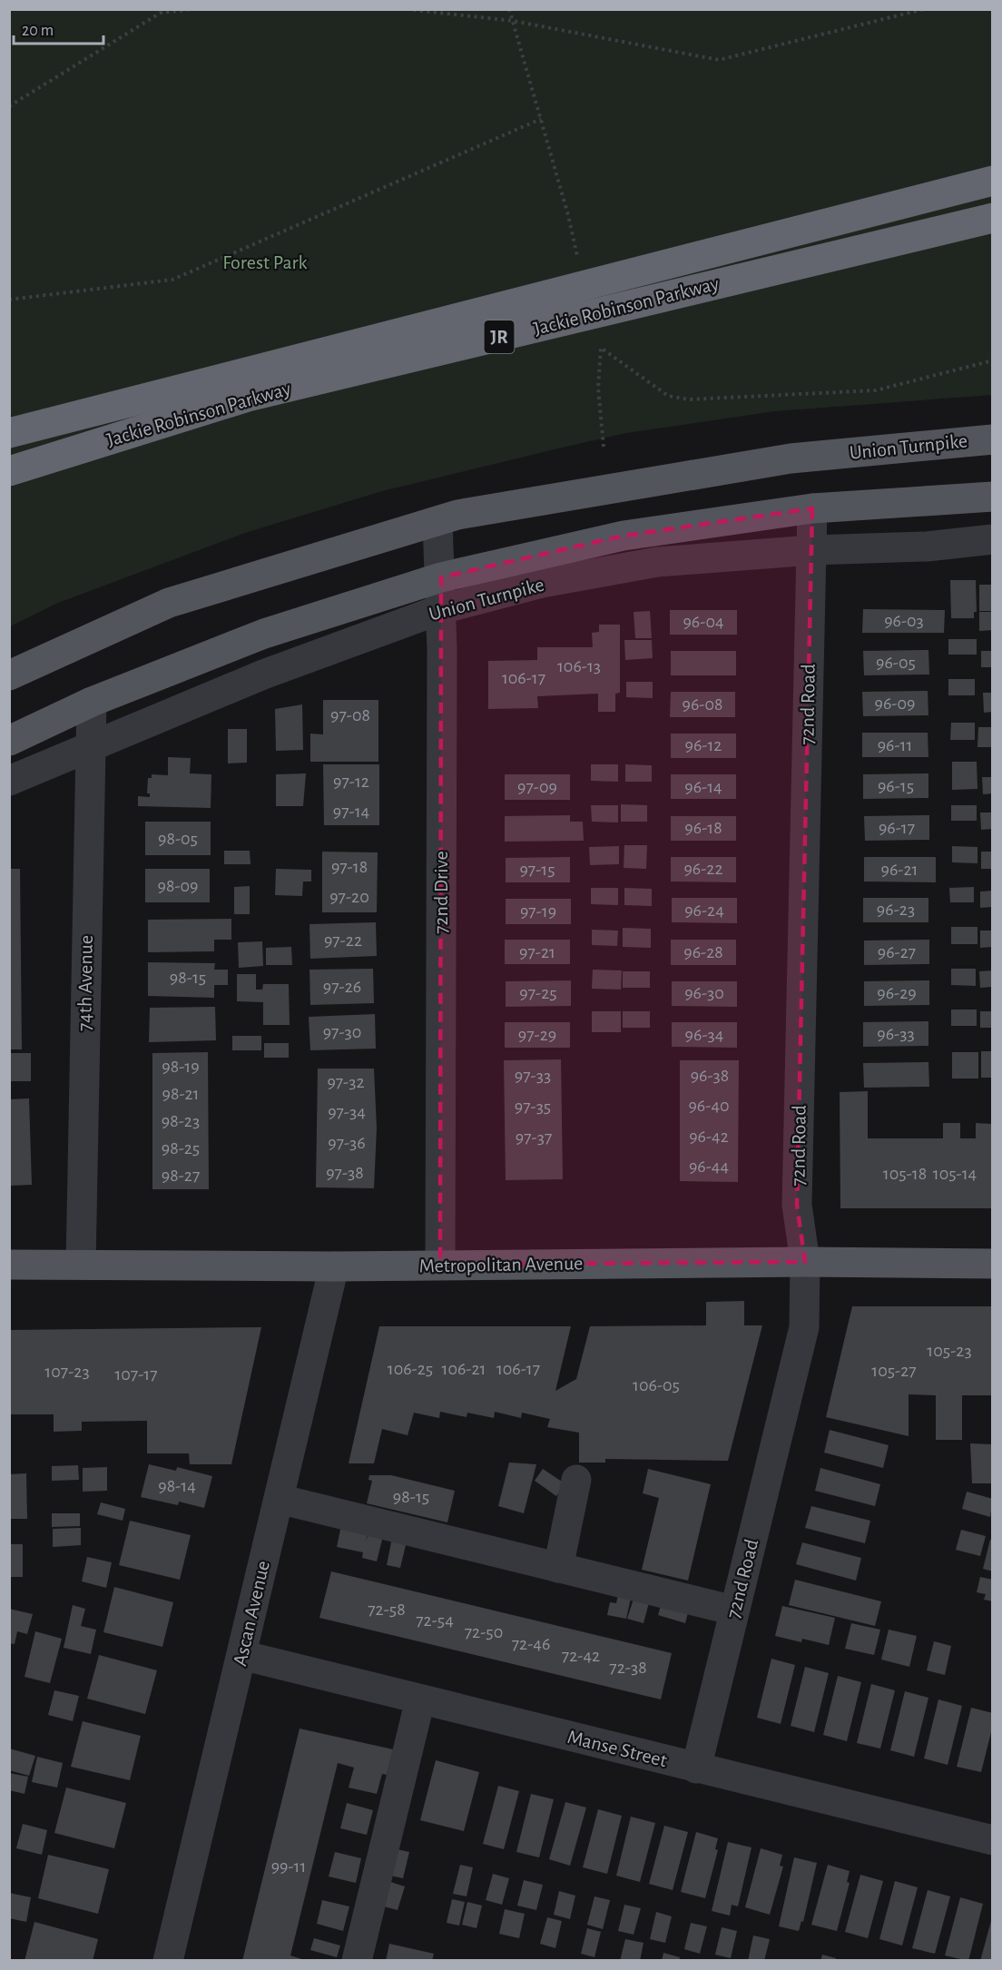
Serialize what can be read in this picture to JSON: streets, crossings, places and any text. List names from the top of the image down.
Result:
{
  "streets": {
    "highway": ["Jackie Robinson Parkway", "JR"],
    "main road": ["Union Turnpike", "Metropolitan Avenue"],
    "street": [
      "72nd Road",
      "72nd Drive",
      "74th Avenue",
      "Ascan Avenue",
      "Manse Street"
    ]
  },
  "crossings": [
    ["Union Turnpike", "72nd Road"],
    ["Union Turnpike", "72nd Drive"],
    ["Union Turnpike", "74th Avenue"],
    ["72nd Road", "Metropolitan Avenue"],
    ["72nd Road", "Manse Street"],
    ["72nd Drive", "Metropolitan Avenue"],
    ["74th Avenue", "Metropolitan Avenue"],
    ["Metropolitan Avenue", "Ascan Avenue"],
    ["Ascan Avenue", "Manse Street"]
  ],
  "parks": ["Forest Park"],
  "house_numbers": [
    "96-03",
    "96-04",
    "96-05",
    "106-13",
    "106-17",
    "96-09",
    "96-08",
    "97-08",
    "96-12",
    "96-11",
    "97-12",
    "96-15",
    "97-09",
    "96-14",
    "97-14",
    "96-18",
    "96-17",
    "98-05",
    "97-18",
    "96-22",
    "97-15",
    "96-21",
    "98-09",
    "97-20",
    "96-23",
    "96-24",
    "97-19",
    "97-22",
    "97-21",
    "96-28",
    "96-27",
    "98-15",
    "97-26",
    "97-25",
    "96-30",
    "96-29",
    "97-30",
    "96-33",
    "97-29",
    "96-34",
    "98-19",
    "97-33",
    "96-38",
    "97-32",
    "98-21",
    "96-40",
    "97-35",
    "97-34",
    "98-23",
    "96-42",
    "97-37",
    "97-36",
    "98-25",
    "96-44",
    "97-38",
    "105-18",
    "105-14",
    "98-27",
    "105-23",
    "106-25",
    "106-21",
    "106-17",
    "105-27",
    "107-23",
    "107-17",
    "106-05",
    "98-14",
    "98-15",
    "72-58",
    "72-54",
    "72-50",
    "72-46",
    "72-42",
    "72-38",
    "99-11"
  ],
  "scale_bar": "20 m"
}
